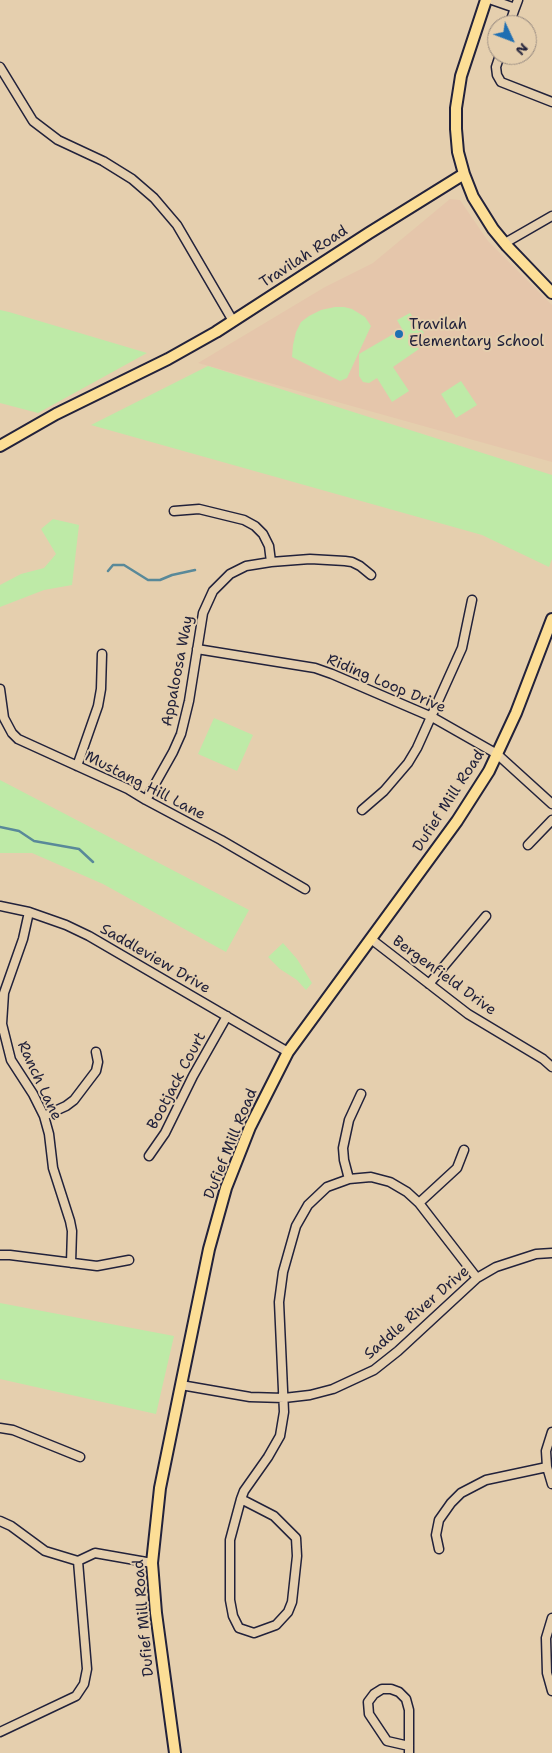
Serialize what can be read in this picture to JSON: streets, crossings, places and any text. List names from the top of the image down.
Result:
{
  "streets": {
    "main road": ["Travilah Road", "Dufief Mill Road"],
    "street": [
      "Appaloosa Way",
      "Riding Loop Drive",
      "Mustang Hill Lane",
      "Saddleview Drive",
      "Bergenfield Drive",
      "Ranch Lane",
      "Bootjack Court",
      "Saddle River Drive"
    ]
  },
  "crossings": [
    ["Appaloosa Way", "Riding Loop Drive"],
    ["Appaloosa Way", "Mustang Hill Lane"],
    ["Riding Loop Drive", "Dufief Mill Road"],
    ["Dufief Mill Road", "Saddleview Drive"],
    ["Dufief Mill Road", "Bergenfield Drive"],
    ["Dufief Mill Road", "Saddle River Drive"],
    ["Saddleview Drive", "Ranch Lane"],
    ["Saddleview Drive", "Bootjack Court"]
  ],
  "places": ["Travilah Elementary School"],
  "north": "bottom right"
}
